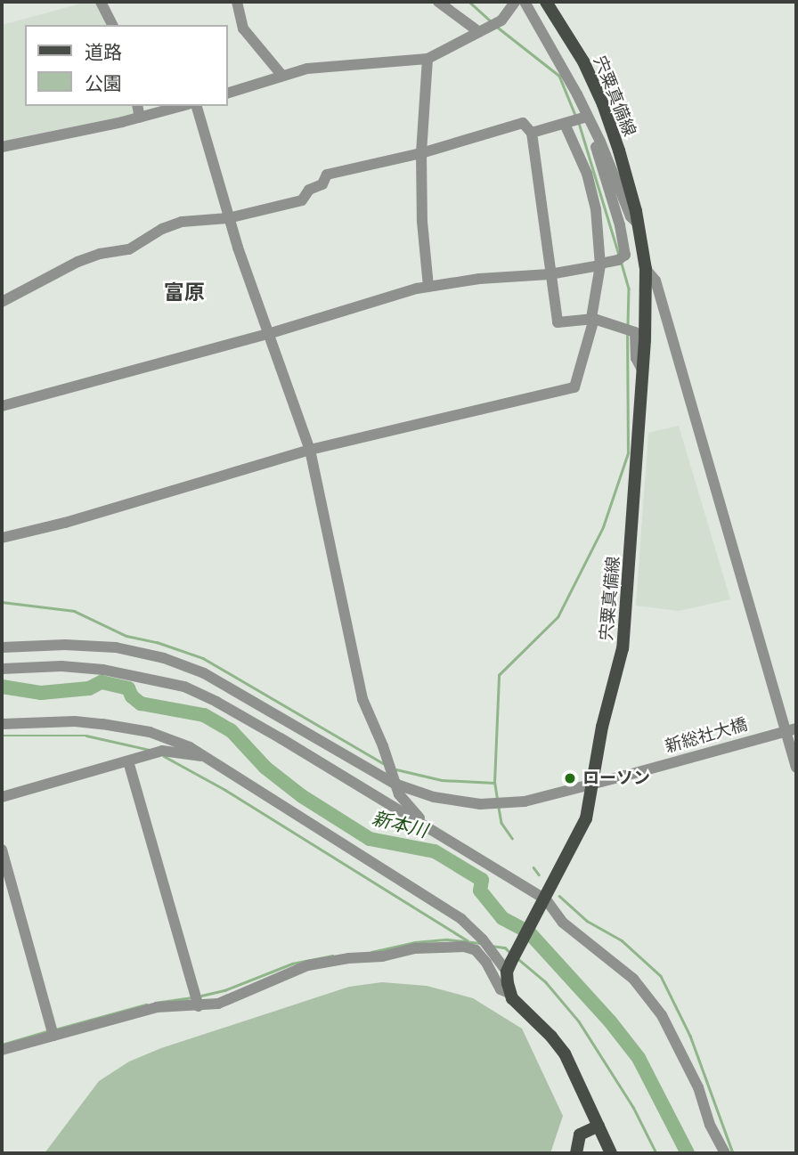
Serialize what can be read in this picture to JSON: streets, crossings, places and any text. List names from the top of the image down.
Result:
{
  "streets": {
    "main road": ["宍粟真備線"],
    "street": ["新総社大橋"]
  },
  "crossings": [
    ["宍粟真備線", "新総社大橋"]
  ],
  "districts": ["富原"],
  "water": ["新本川"],
  "places": ["ローソン"],
  "legend": ["道路", "公園"]
}
